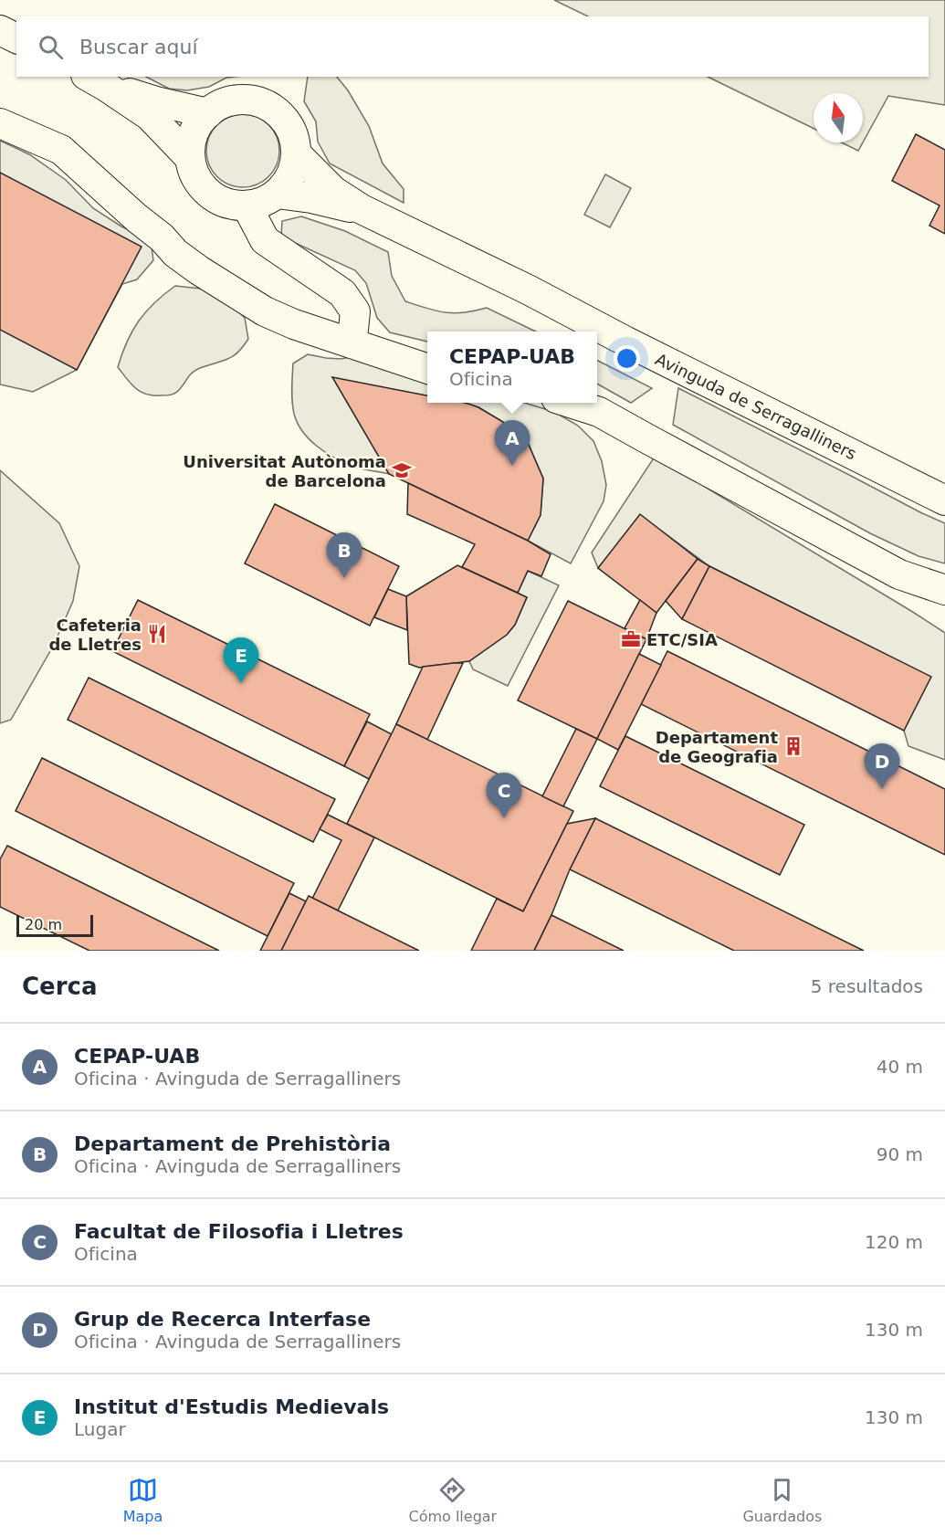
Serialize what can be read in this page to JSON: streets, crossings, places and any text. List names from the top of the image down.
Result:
{
  "streets": {
    "street": ["Avinguda de Serragalliners"]
  },
  "places": {
    "school or university": ["Universitat Autònoma de Barcelona"],
    "restaurant": ["Cafeteria de Lletres"],
    "office": ["ETC/SIA"],
    "building": ["Departament de Geografia"]
  },
  "scale_bar": "20 m",
  "north": "top",
  "page": {
    "search": "Buscar aquí",
    "popup": ["CEPAP-UAB", "Oficina"],
    "pins": [
      "A",
      "B",
      "E",
      "D",
      "C"
    ],
    "scale": "20 m",
    "heading": ["Cerca", "5 resultados"],
    "list": [
      {
        "mark": "A",
        "name": "CEPAP-UAB",
        "note": "Oficina · Avinguda de Serragalliners",
        "value": "40 m"
      },
      {
        "mark": "B",
        "name": "Departament de Prehistòria",
        "note": "Oficina · Avinguda de Serragalliners",
        "value": "90 m"
      },
      {
        "mark": "C",
        "name": "Facultat de Filosofia i Lletres",
        "note": "Oficina",
        "value": "120 m"
      },
      {
        "mark": "D",
        "name": "Grup de Recerca Interfase",
        "note": "Oficina · Avinguda de Serragalliners",
        "value": "130 m"
      },
      {
        "mark": "E",
        "name": "Institut d'Estudis Medievals",
        "note": "Lugar",
        "value": "130 m"
      }
    ],
    "nav": ["Mapa", "Cómo llegar", "Guardados"]
  }
}
